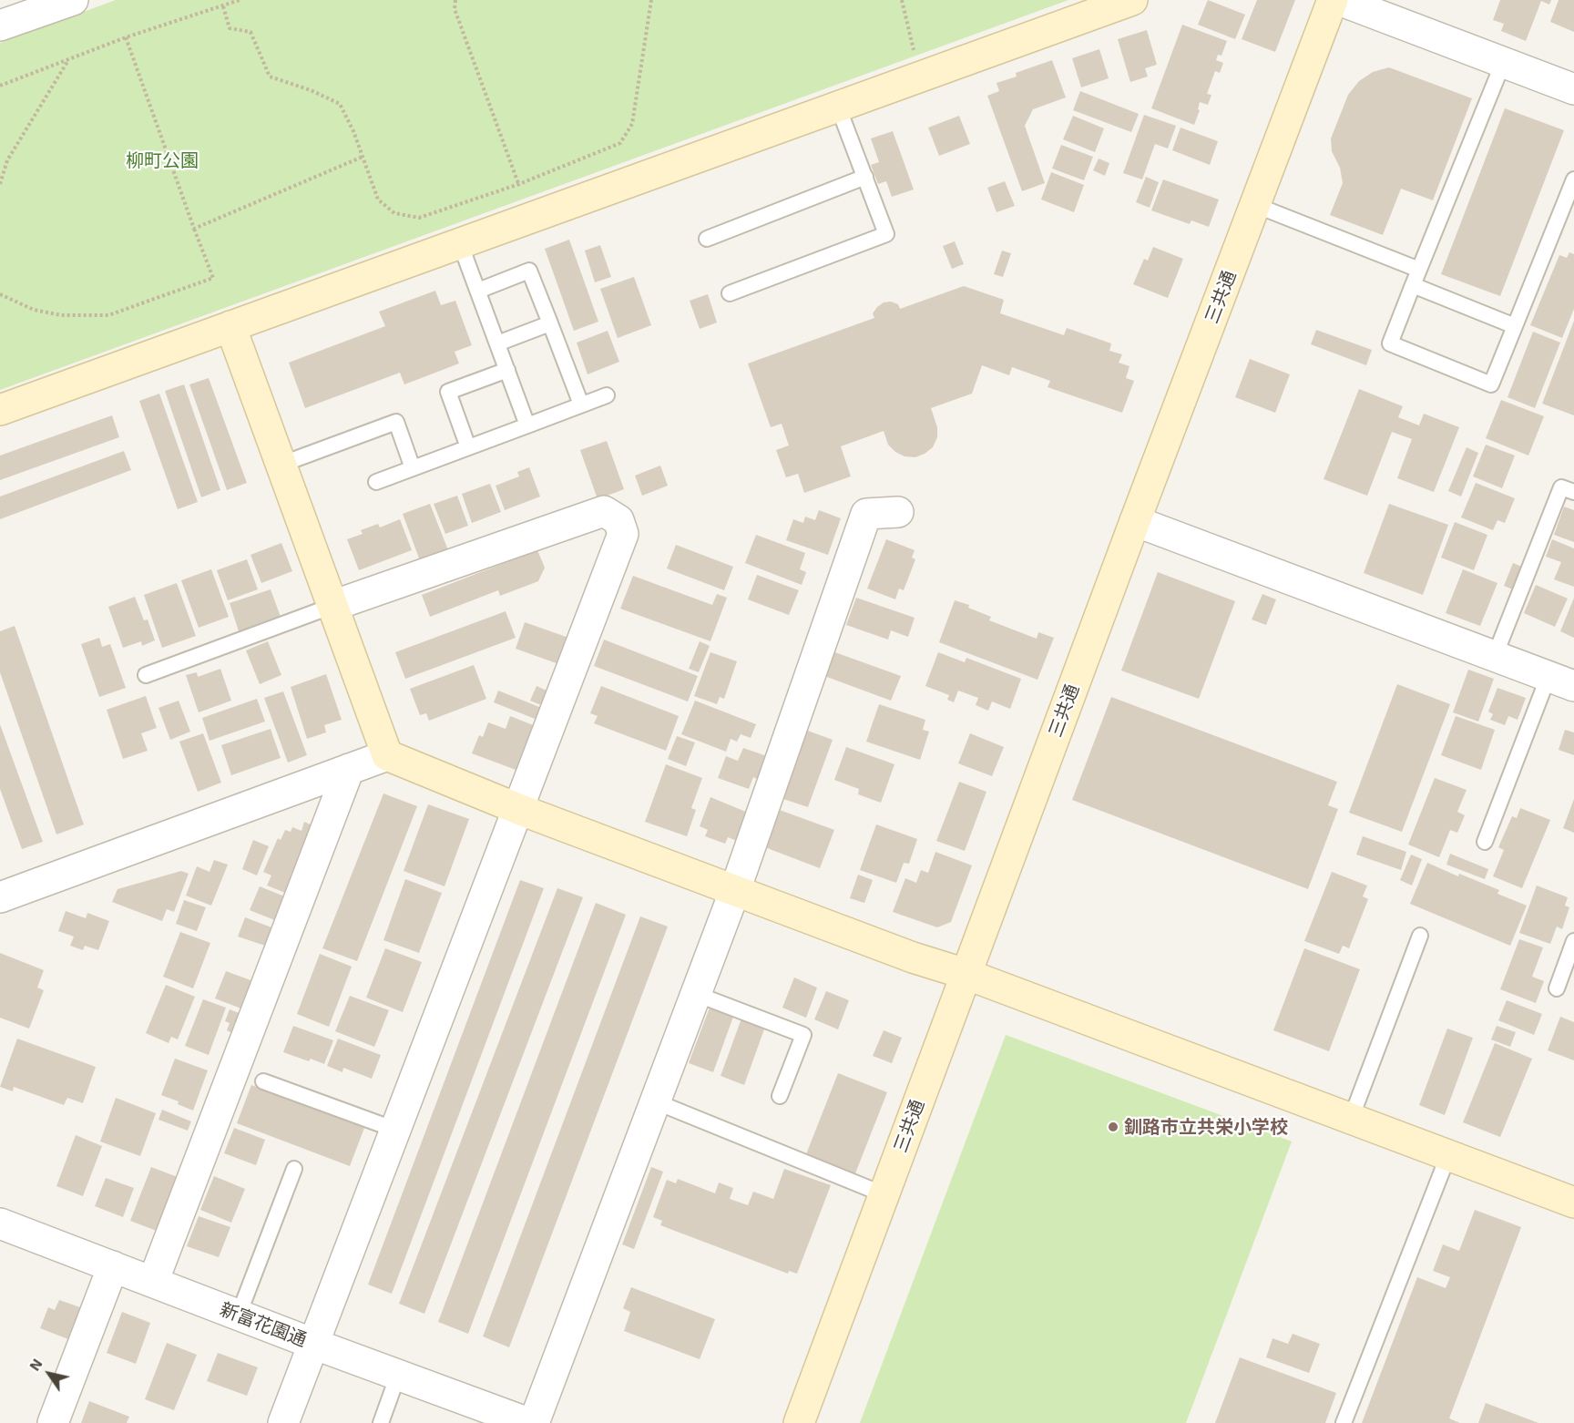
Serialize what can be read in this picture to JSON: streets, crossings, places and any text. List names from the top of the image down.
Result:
{
  "streets": {
    "street": ["三共通", "新富花園通"]
  },
  "parks": ["柳町公園"],
  "places": ["釧路市立共栄小学校"],
  "north": "top left"
}
